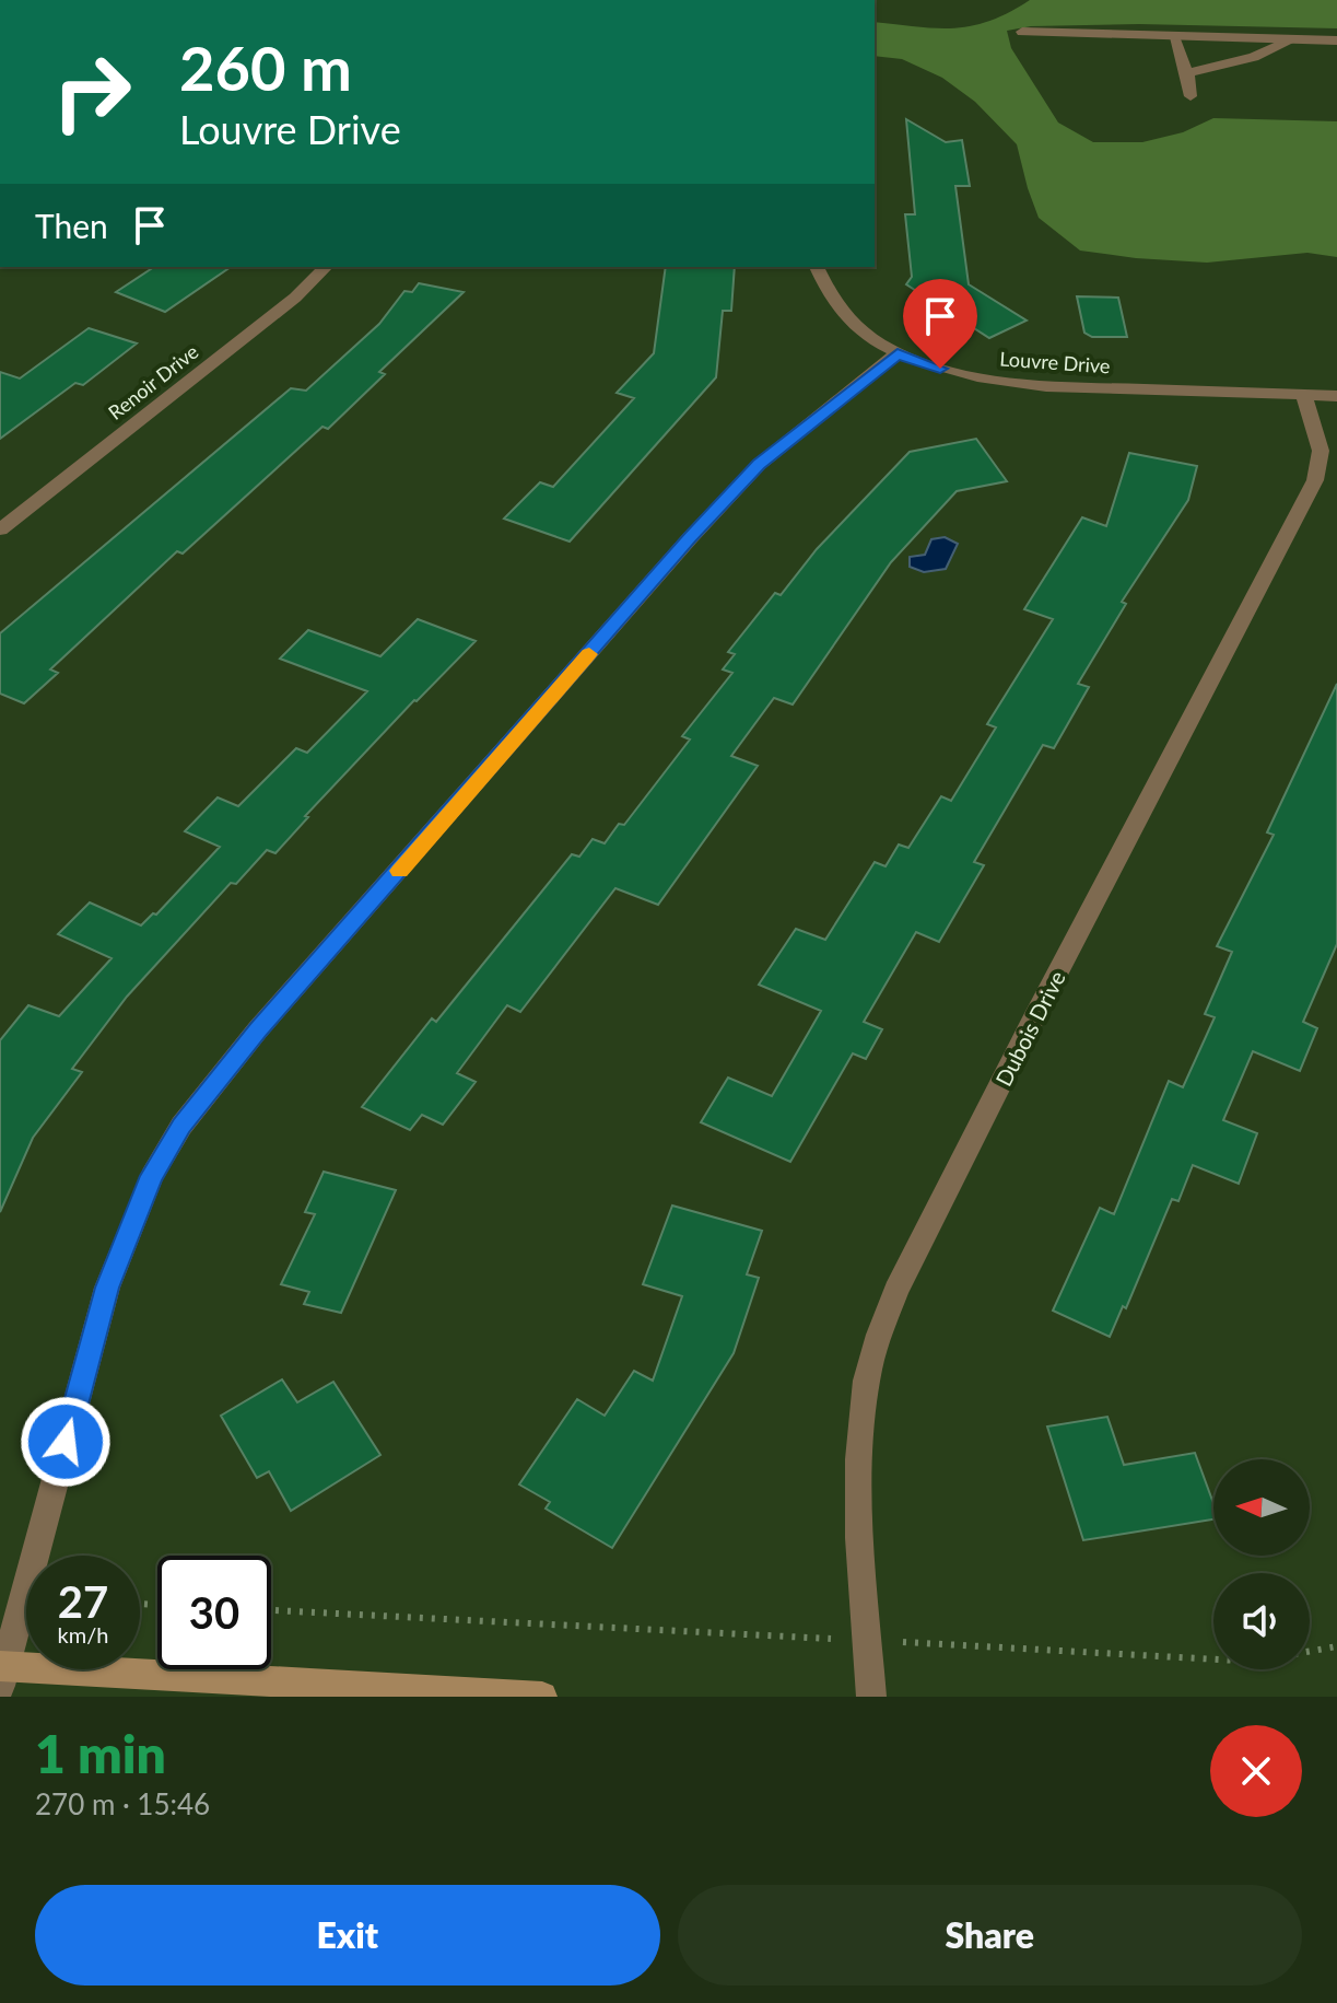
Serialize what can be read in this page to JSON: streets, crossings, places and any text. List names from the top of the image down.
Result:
{
  "streets": {
    "street": ["Louvre Drive", "Renoir Drive", "Dubois Drive"]
  },
  "crossings": [
    ["Louvre Drive", "Dubois Drive"]
  ],
  "north": "left",
  "page": {
    "turn": ["260 m", "Louvre Drive"],
    "then": "Then",
    "speed": "27 km/h",
    "limit": "30",
    "heading": ["1 min", "270 m · 15:46"],
    "buttons": ["Exit", "Share"]
  }
}
